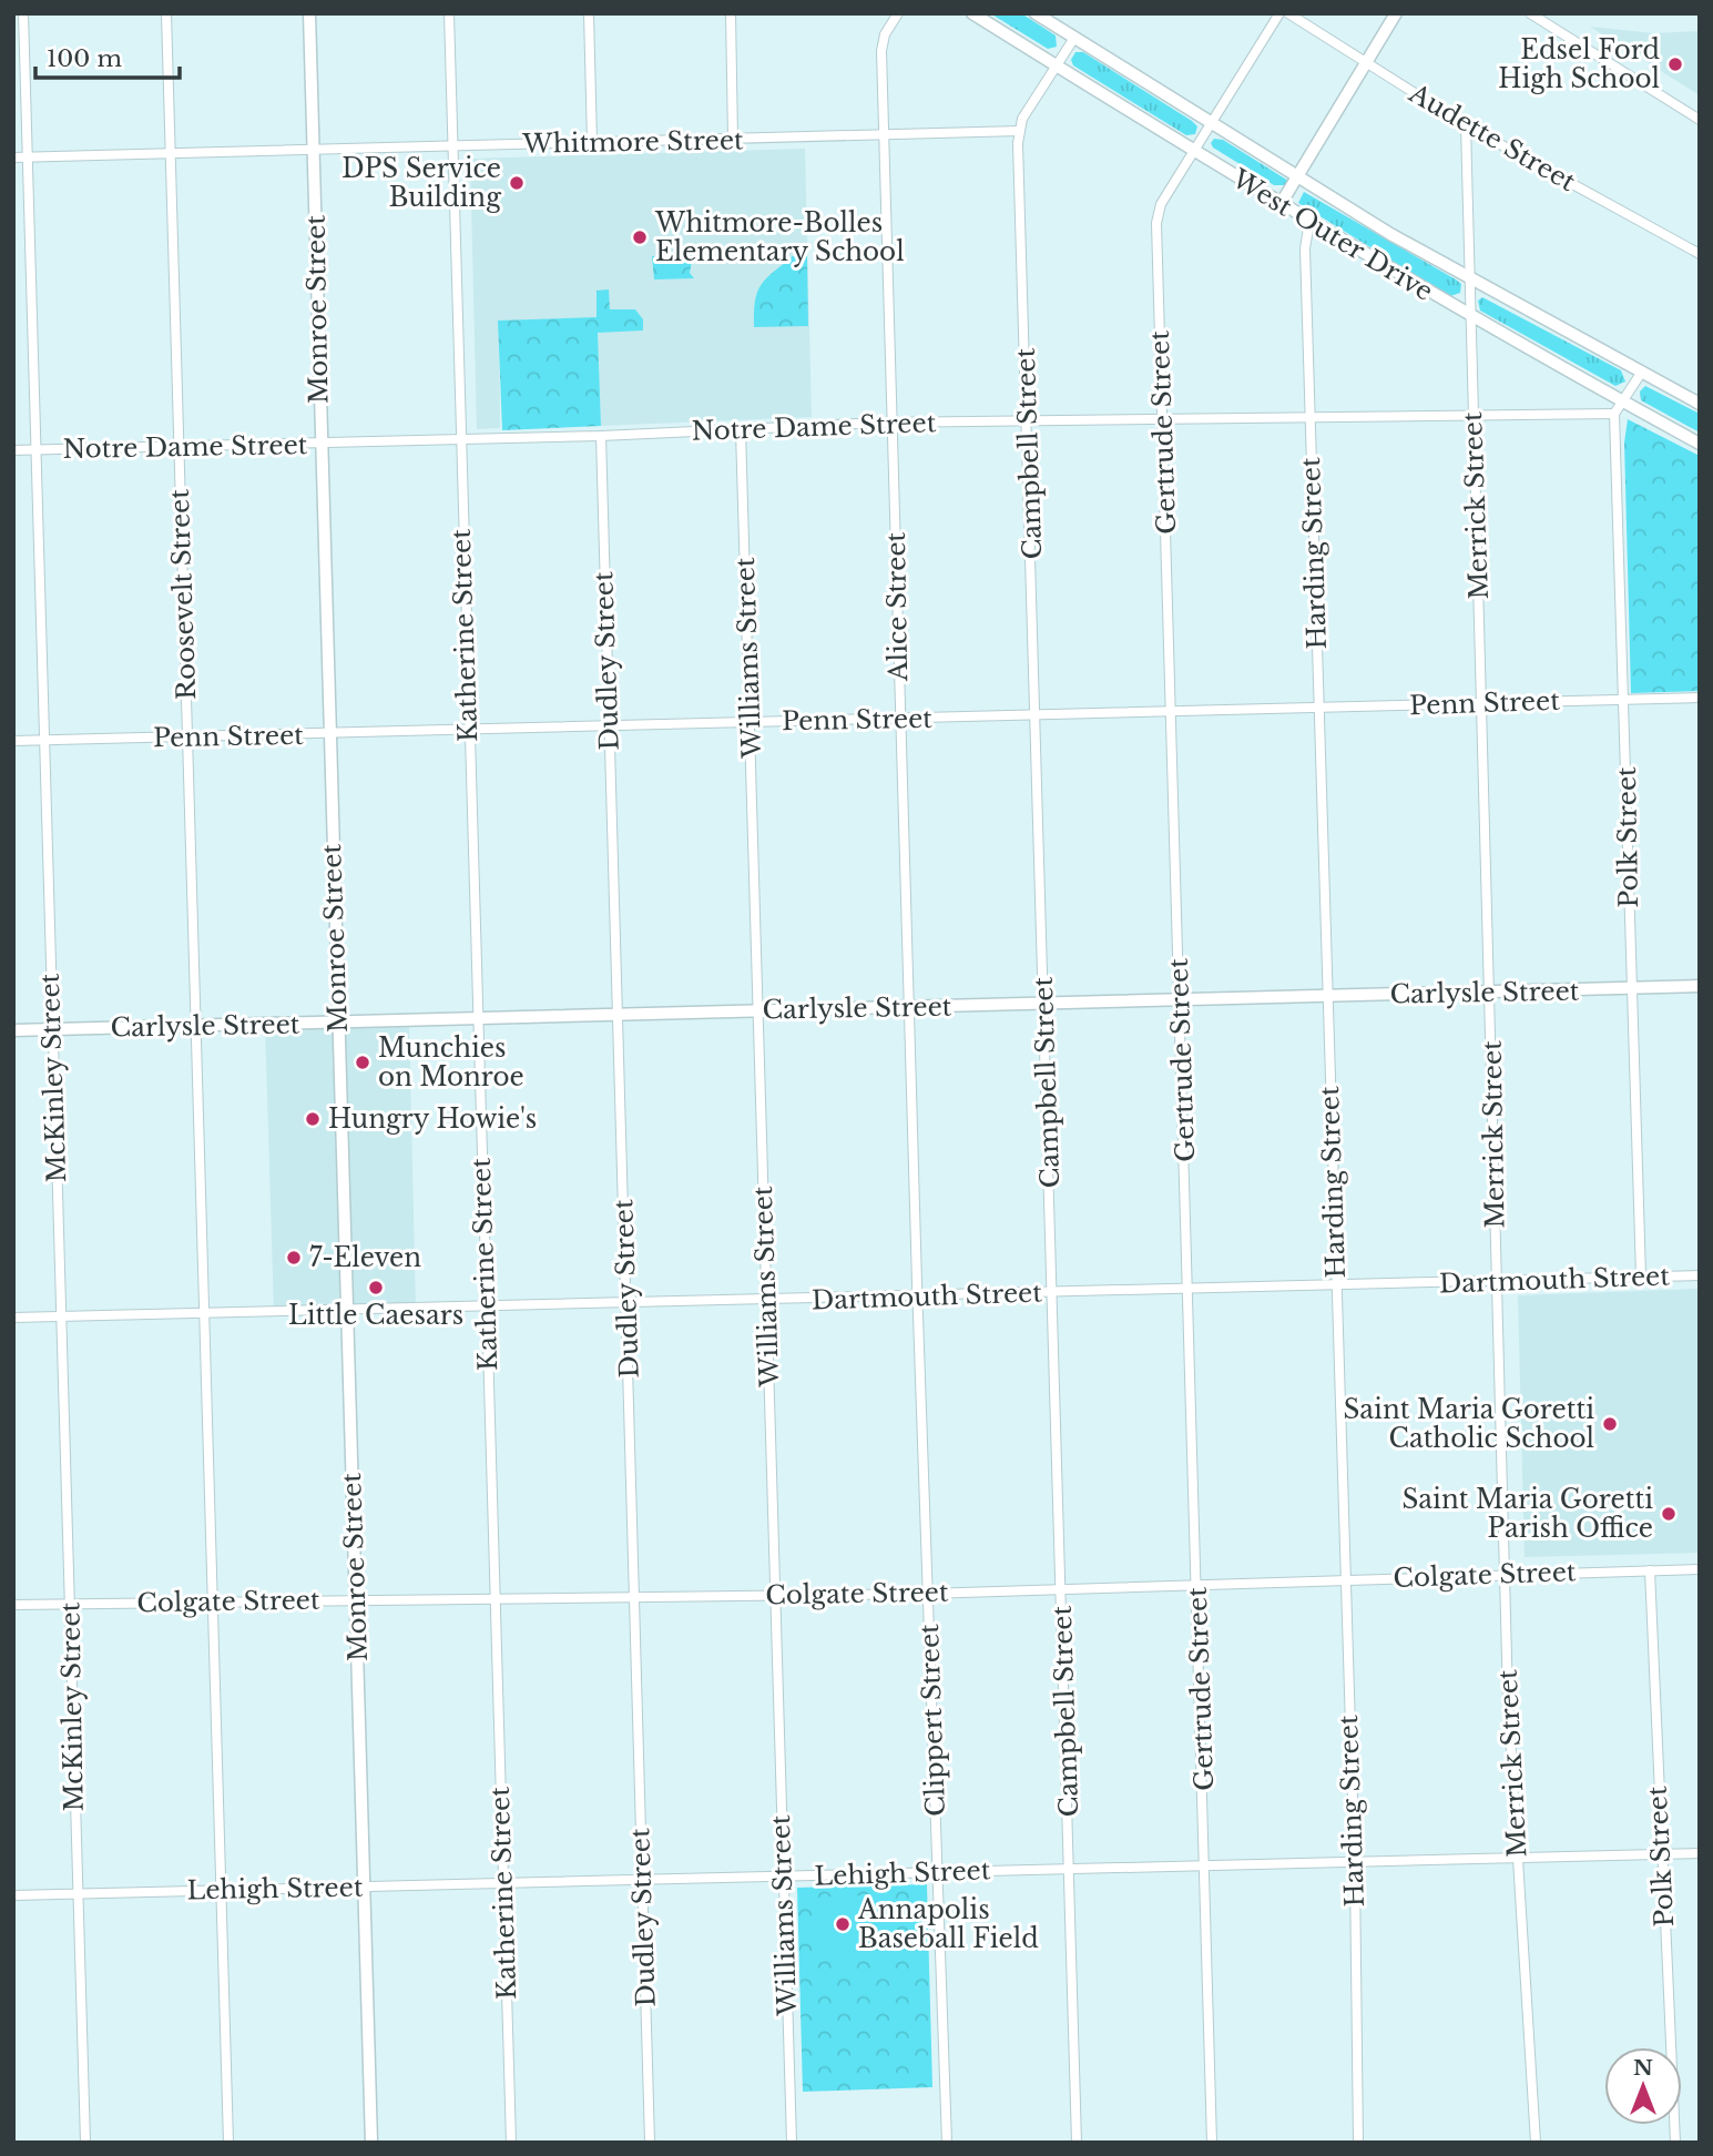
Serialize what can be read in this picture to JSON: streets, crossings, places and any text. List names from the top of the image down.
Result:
{
  "streets": {
    "street": [
      "Audette Street",
      "Whitmore Street",
      "West Outer Drive",
      "Monroe Street",
      "Notre Dame Street",
      "Gertrude Street",
      "Campbell Street",
      "Merrick Street",
      "Harding Street",
      "Roosevelt Street",
      "Alice Street",
      "Katherine Street",
      "Williams Street",
      "Dudley Street",
      "Penn Street",
      "Polk Street",
      "Carlysle Street",
      "McKinley Street",
      "Dartmouth Street",
      "Colgate Street",
      "Clippert Street",
      "Lehigh Street"
    ]
  },
  "crossings": [
    ["Audette Street", "Merrick Street"],
    ["Whitmore Street", "Monroe Street"],
    ["Whitmore Street", "Campbell Street"],
    ["Whitmore Street", "Roosevelt Street"],
    ["Whitmore Street", "Alice Street"],
    ["Whitmore Street", "Katherine Street"],
    ["Whitmore Street", "McKinley Street"],
    ["West Outer Drive", "Gertrude Street"],
    ["West Outer Drive", "Campbell Street"],
    ["West Outer Drive", "Merrick Street"],
    ["West Outer Drive", "Harding Street"],
    ["Monroe Street", "Notre Dame Street"],
    ["Monroe Street", "Penn Street"],
    ["Monroe Street", "Carlysle Street"],
    ["Monroe Street", "Dartmouth Street"],
    ["Monroe Street", "Colgate Street"],
    ["Monroe Street", "Lehigh Street"],
    ["Notre Dame Street", "Gertrude Street"],
    ["Notre Dame Street", "Campbell Street"],
    ["Notre Dame Street", "Merrick Street"],
    ["Notre Dame Street", "Harding Street"],
    ["Notre Dame Street", "Roosevelt Street"],
    ["Notre Dame Street", "Alice Street"],
    ["Notre Dame Street", "Katherine Street"],
    ["Notre Dame Street", "Williams Street"],
    ["Notre Dame Street", "Dudley Street"],
    ["Notre Dame Street", "Polk Street"],
    ["Notre Dame Street", "McKinley Street"],
    ["Gertrude Street", "Penn Street"],
    ["Gertrude Street", "Carlysle Street"],
    ["Gertrude Street", "Dartmouth Street"],
    ["Gertrude Street", "Colgate Street"],
    ["Gertrude Street", "Lehigh Street"],
    ["Campbell Street", "Penn Street"],
    ["Campbell Street", "Carlysle Street"],
    ["Campbell Street", "Dartmouth Street"],
    ["Campbell Street", "Colgate Street"],
    ["Campbell Street", "Lehigh Street"],
    ["Merrick Street", "Penn Street"],
    ["Merrick Street", "Carlysle Street"],
    ["Merrick Street", "Dartmouth Street"],
    ["Merrick Street", "Colgate Street"],
    ["Merrick Street", "Lehigh Street"],
    ["Harding Street", "Penn Street"],
    ["Harding Street", "Carlysle Street"],
    ["Harding Street", "Dartmouth Street"],
    ["Harding Street", "Colgate Street"],
    ["Harding Street", "Lehigh Street"],
    ["Roosevelt Street", "Penn Street"],
    ["Roosevelt Street", "Carlysle Street"],
    ["Roosevelt Street", "Dartmouth Street"],
    ["Roosevelt Street", "Colgate Street"],
    ["Roosevelt Street", "Lehigh Street"],
    ["Alice Street", "Penn Street"],
    ["Alice Street", "Carlysle Street"],
    ["Alice Street", "Dartmouth Street"],
    ["Alice Street", "Clippert Street"],
    ["Katherine Street", "Penn Street"],
    ["Katherine Street", "Carlysle Street"],
    ["Katherine Street", "Dartmouth Street"],
    ["Katherine Street", "Colgate Street"],
    ["Katherine Street", "Lehigh Street"],
    ["Williams Street", "Penn Street"],
    ["Williams Street", "Carlysle Street"],
    ["Williams Street", "Dartmouth Street"],
    ["Williams Street", "Colgate Street"],
    ["Williams Street", "Lehigh Street"],
    ["Dudley Street", "Penn Street"],
    ["Dudley Street", "Carlysle Street"],
    ["Dudley Street", "Dartmouth Street"],
    ["Dudley Street", "Colgate Street"],
    ["Dudley Street", "Lehigh Street"],
    ["Penn Street", "Polk Street"],
    ["Penn Street", "McKinley Street"],
    ["Polk Street", "Carlysle Street"],
    ["Polk Street", "Dartmouth Street"],
    ["Polk Street", "Colgate Street"],
    ["Polk Street", "Lehigh Street"],
    ["Carlysle Street", "McKinley Street"],
    ["McKinley Street", "Dartmouth Street"],
    ["McKinley Street", "Colgate Street"],
    ["McKinley Street", "Lehigh Street"],
    ["Dartmouth Street", "Clippert Street"],
    ["Colgate Street", "Clippert Street"],
    ["Clippert Street", "Lehigh Street"]
  ],
  "places": [
    "Edsel Ford High School",
    "DPS Service Building",
    "Whitmore-Bolles Elementary School",
    "Munchies on Monroe",
    "Hungry Howie's",
    "7-Eleven",
    "Little Caesars",
    "Saint Maria Goretti Catholic School",
    "Saint Maria Goretti Parish Office",
    "Annapolis Baseball Field"
  ],
  "scale_bar": "100 m",
  "north": "top"
}
